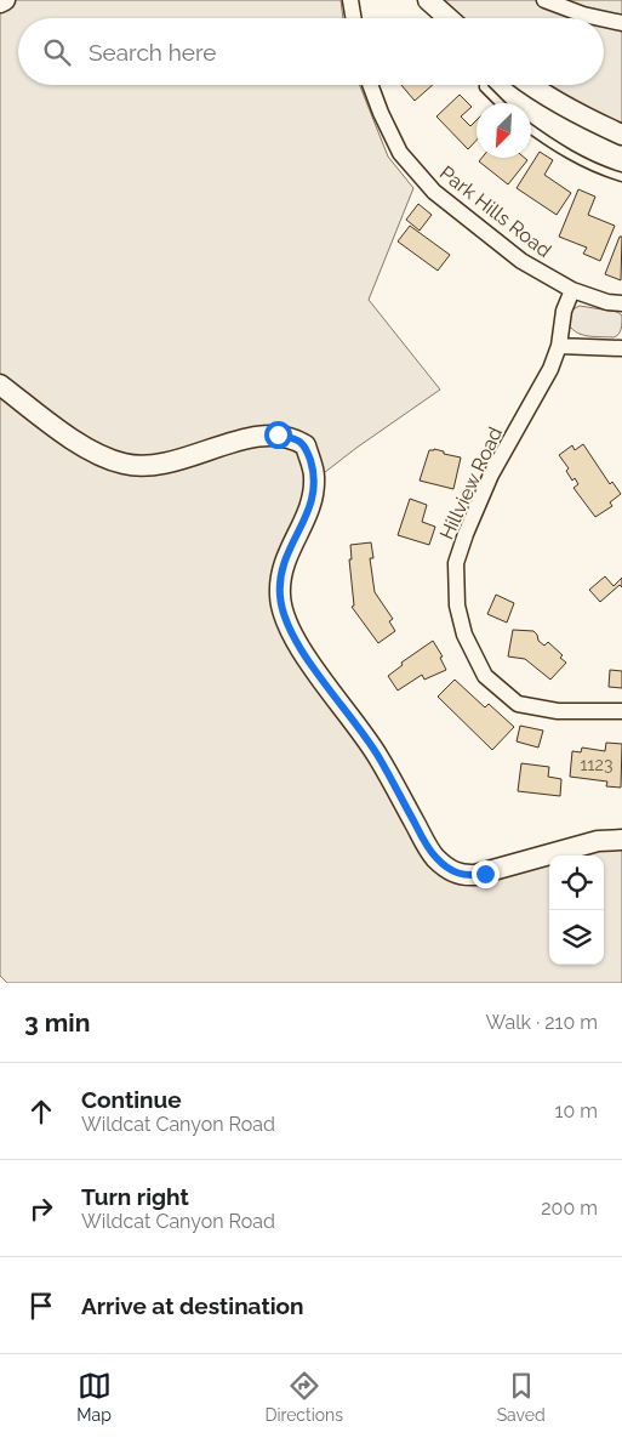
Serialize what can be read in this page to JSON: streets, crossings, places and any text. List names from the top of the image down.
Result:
{
  "streets": {
    "street": ["Park Hills Road", "Hillview Road"]
  },
  "crossings": [
    ["Park Hills Road", "Hillview Road"]
  ],
  "house_numbers": ["1123"],
  "north": "bottom left",
  "page": {
    "search": "Search here",
    "heading": ["3 min", "Walk · 210 m"],
    "list": [
      ["Continue", "Wildcat Canyon Road", "10 m"],
      ["Turn right", "Wildcat Canyon Road", "200 m"],
      "Arrive at destination"
    ],
    "nav": ["Map", "Directions", "Saved"]
  }
}
